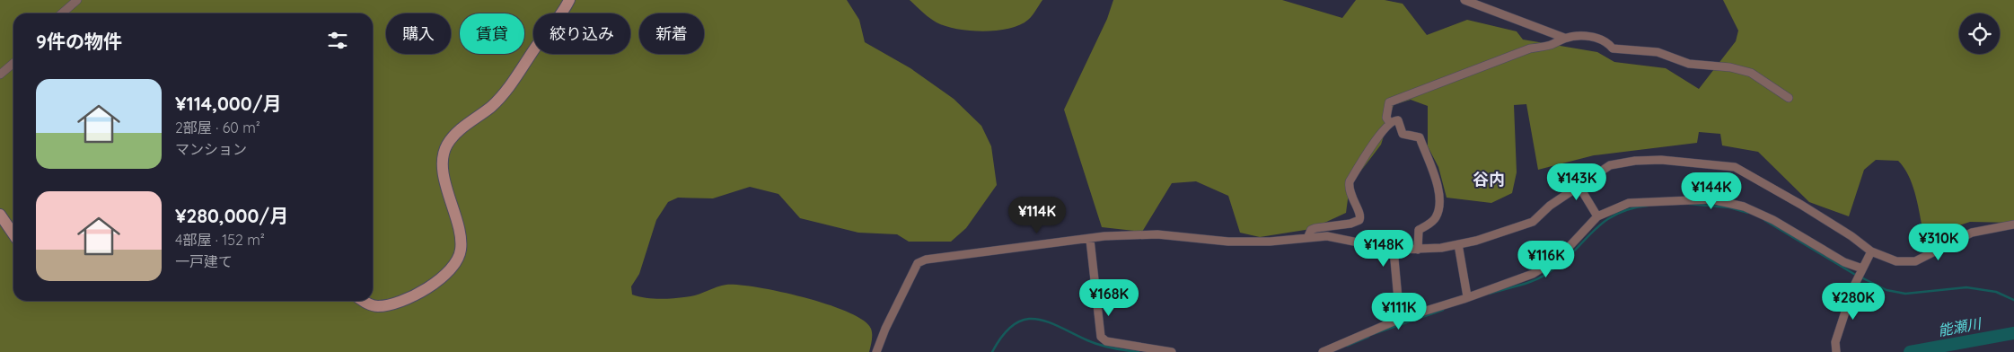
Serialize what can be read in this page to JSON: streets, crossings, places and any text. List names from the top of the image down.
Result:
{
  "districts": ["谷内"],
  "water": ["能瀬川"],
  "page": {
    "chip": [
      "購入",
      "賃貸",
      "絞り込み",
      "新着"
    ],
    "heading": "9件の物件",
    "list": [
      {
        "name": "¥114,000/月",
        "note": "2部屋 · 60 m² · マンション"
      },
      {
        "name": "¥280,000/月",
        "note": "4部屋 · 152 m² · 一戸建て"
      }
    ],
    "price": [
      "¥143K",
      "¥144K",
      "¥114K",
      "¥310K",
      "¥148K",
      "¥116K",
      "¥168K",
      "¥280K",
      "¥111K"
    ]
  }
}
